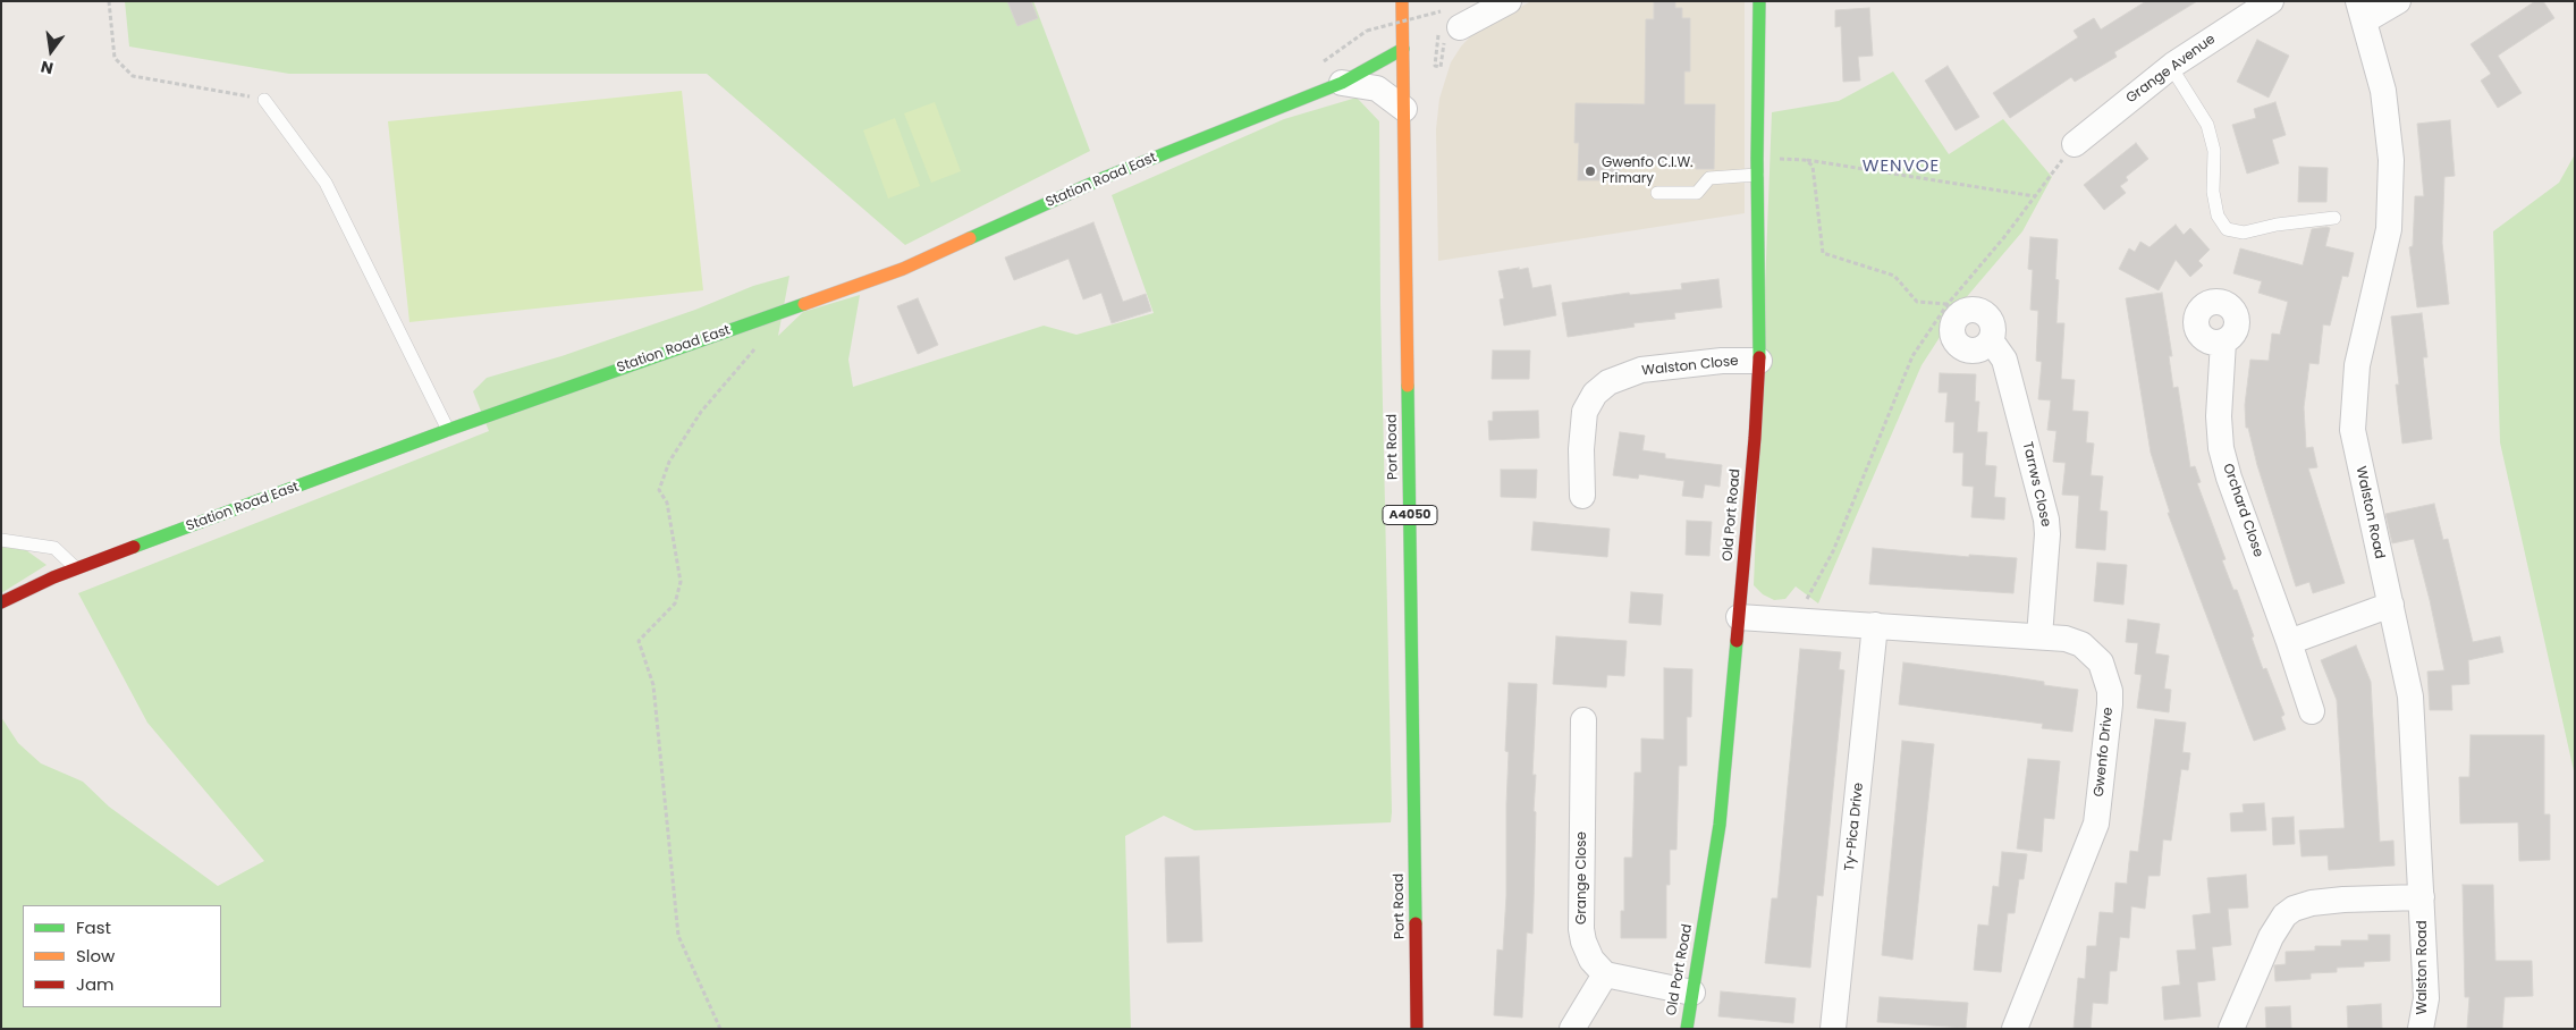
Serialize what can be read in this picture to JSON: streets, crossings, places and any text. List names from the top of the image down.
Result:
{
  "streets": {
    "street": [
      "Grange Avenue",
      "Station Road East",
      "Walston Close",
      "Port Road",
      "Tarrws Close",
      "Orchard Close",
      "Walston Road",
      "A4050",
      "Old Port Road",
      "Gwenfo Drive",
      "Ty-Pica Drive",
      "Grange Close"
    ]
  },
  "crossings": [
    ["Station Road East", "Port Road"],
    ["Walston Close", "Old Port Road"],
    ["Tarrws Close", "Gwenfo Drive"],
    ["Old Port Road", "Gwenfo Drive"],
    ["Gwenfo Drive", "Ty-Pica Drive"]
  ],
  "districts": ["WENVOE"],
  "places": ["Gwenfo C.I.W. Primary"],
  "legend": ["Fast", "Slow", "Jam"],
  "north": "bottom"
}
